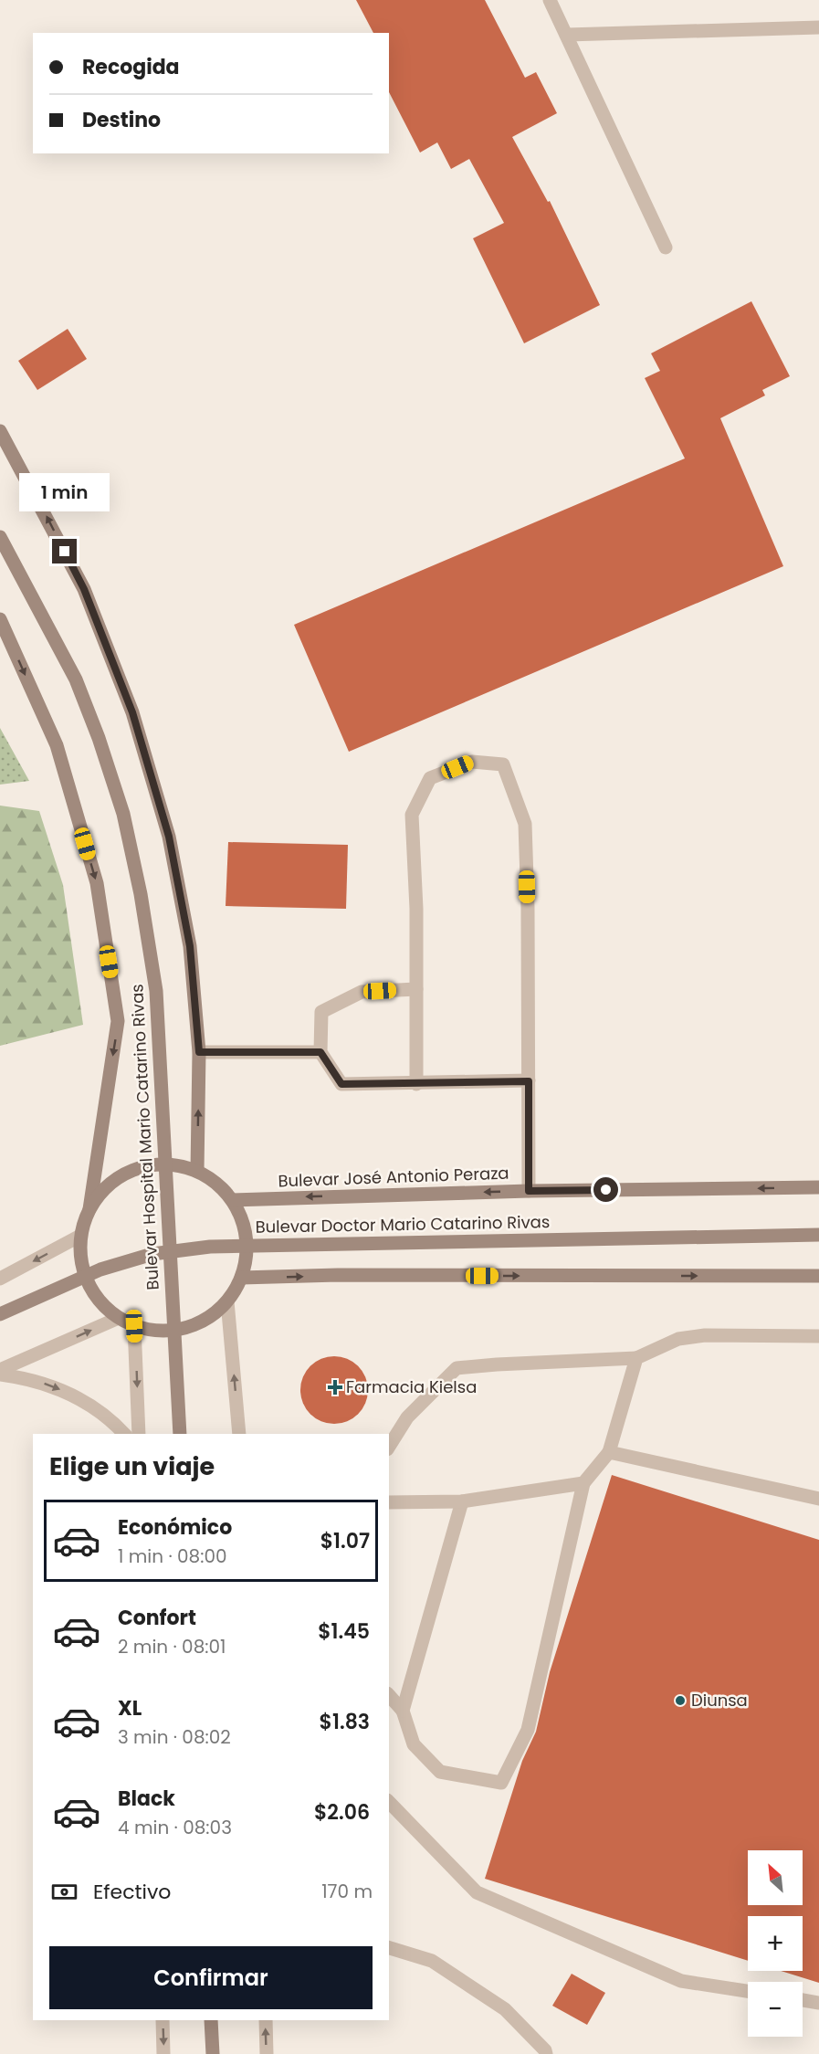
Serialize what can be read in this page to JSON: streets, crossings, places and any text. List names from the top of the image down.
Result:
{
  "streets": {
    "main road": ["Bulevar Hospital Mario Catarino Rivas", "Bulevar José Antonio Peraza", "Bulevar Doctor Mario Catarino Rivas"]
  },
  "crossings": [
    ["Bulevar Hospital Mario Catarino Rivas", "Bulevar José Antonio Peraza"]
  ],
  "places": {
    "health": ["Farmacia Kielsa"],
    "other": ["Diunsa"]
  },
  "north": "top left",
  "page": {
    "banner": ["Recogida", "Destino"],
    "bubble": "1 min",
    "heading": "Elige un viaje",
    "list": [
      {
        "name": "Económico",
        "note": "1 min · 08:00",
        "value": "$1.07"
      },
      {
        "name": "Confort",
        "note": "2 min · 08:01",
        "value": "$1.45"
      },
      {
        "name": "XL",
        "note": "3 min · 08:02",
        "value": "$1.83"
      },
      {
        "name": "Black",
        "note": "4 min · 08:03",
        "value": "$2.06"
      }
    ],
    "map_buttons": ["+", "−"],
    "pay": ["Efectivo", "170 m"],
    "buttons": "Confirmar"
  }
}
